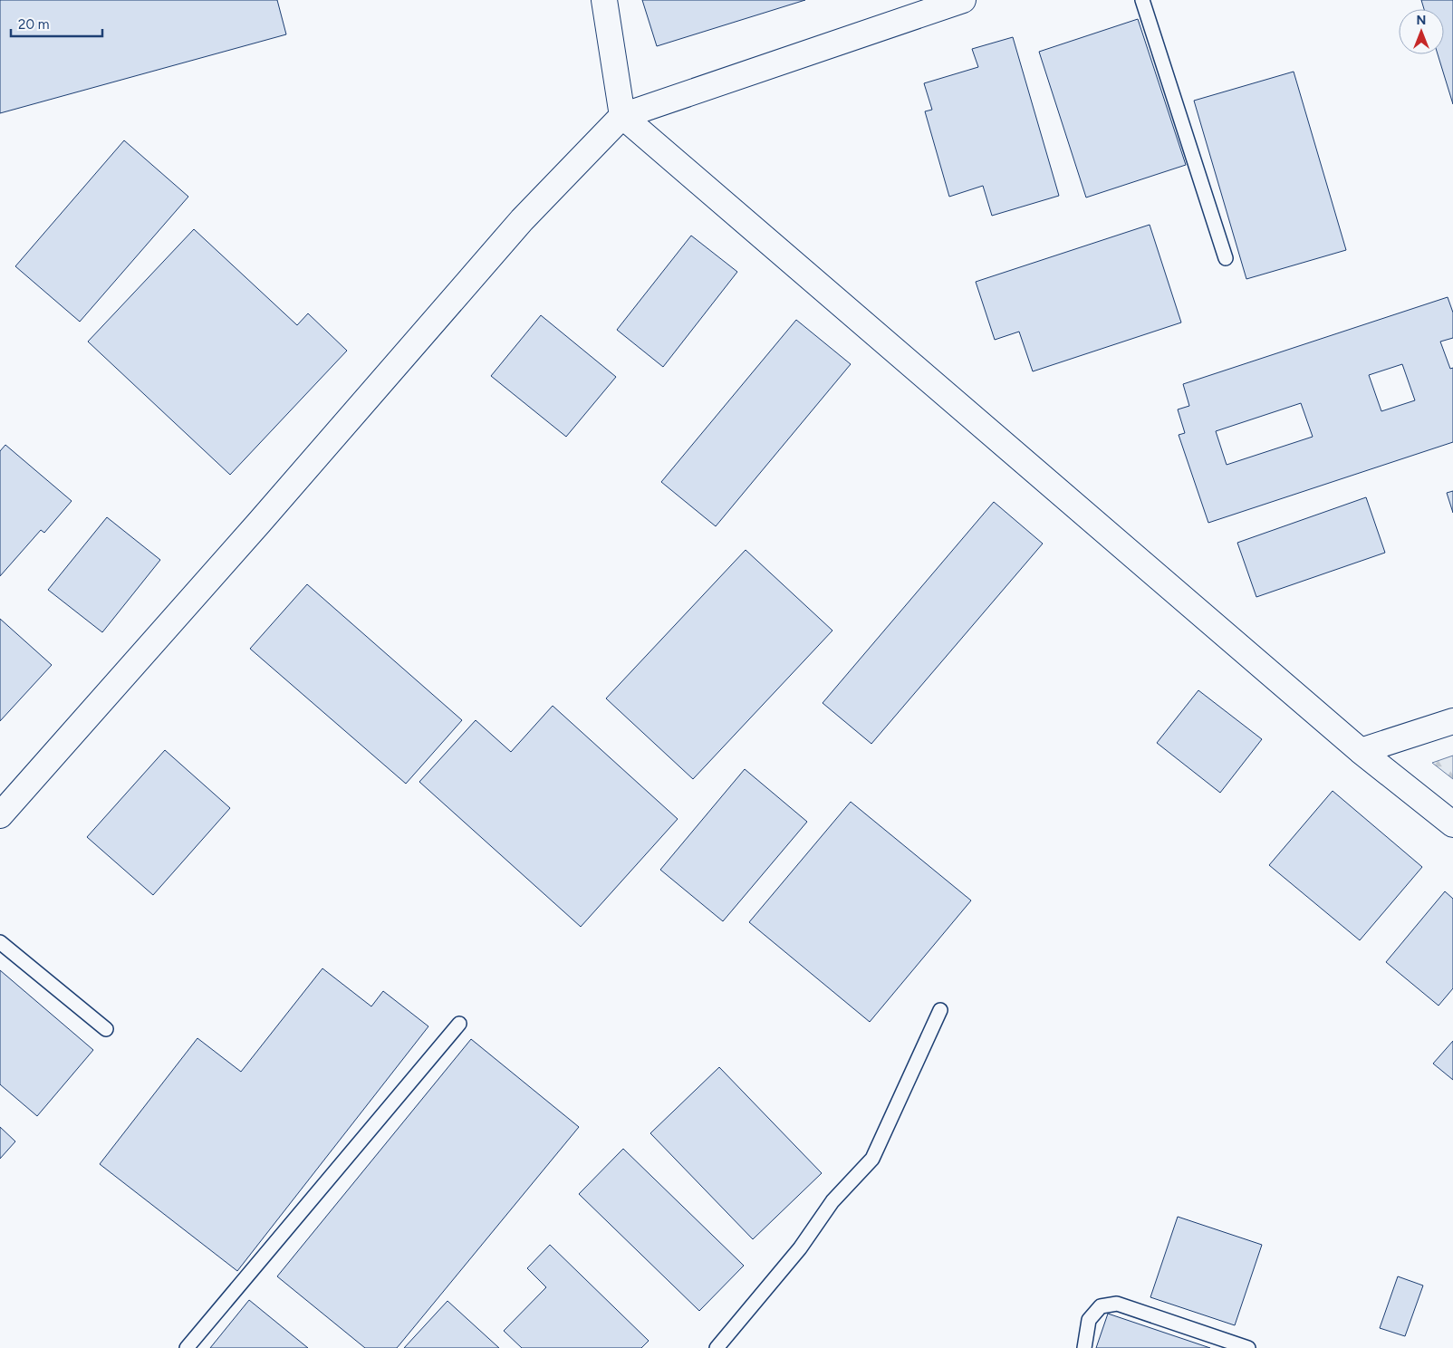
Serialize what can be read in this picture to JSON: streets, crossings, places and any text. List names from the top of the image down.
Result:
{
  "scale_bar": "20 m",
  "north": "top"
}
